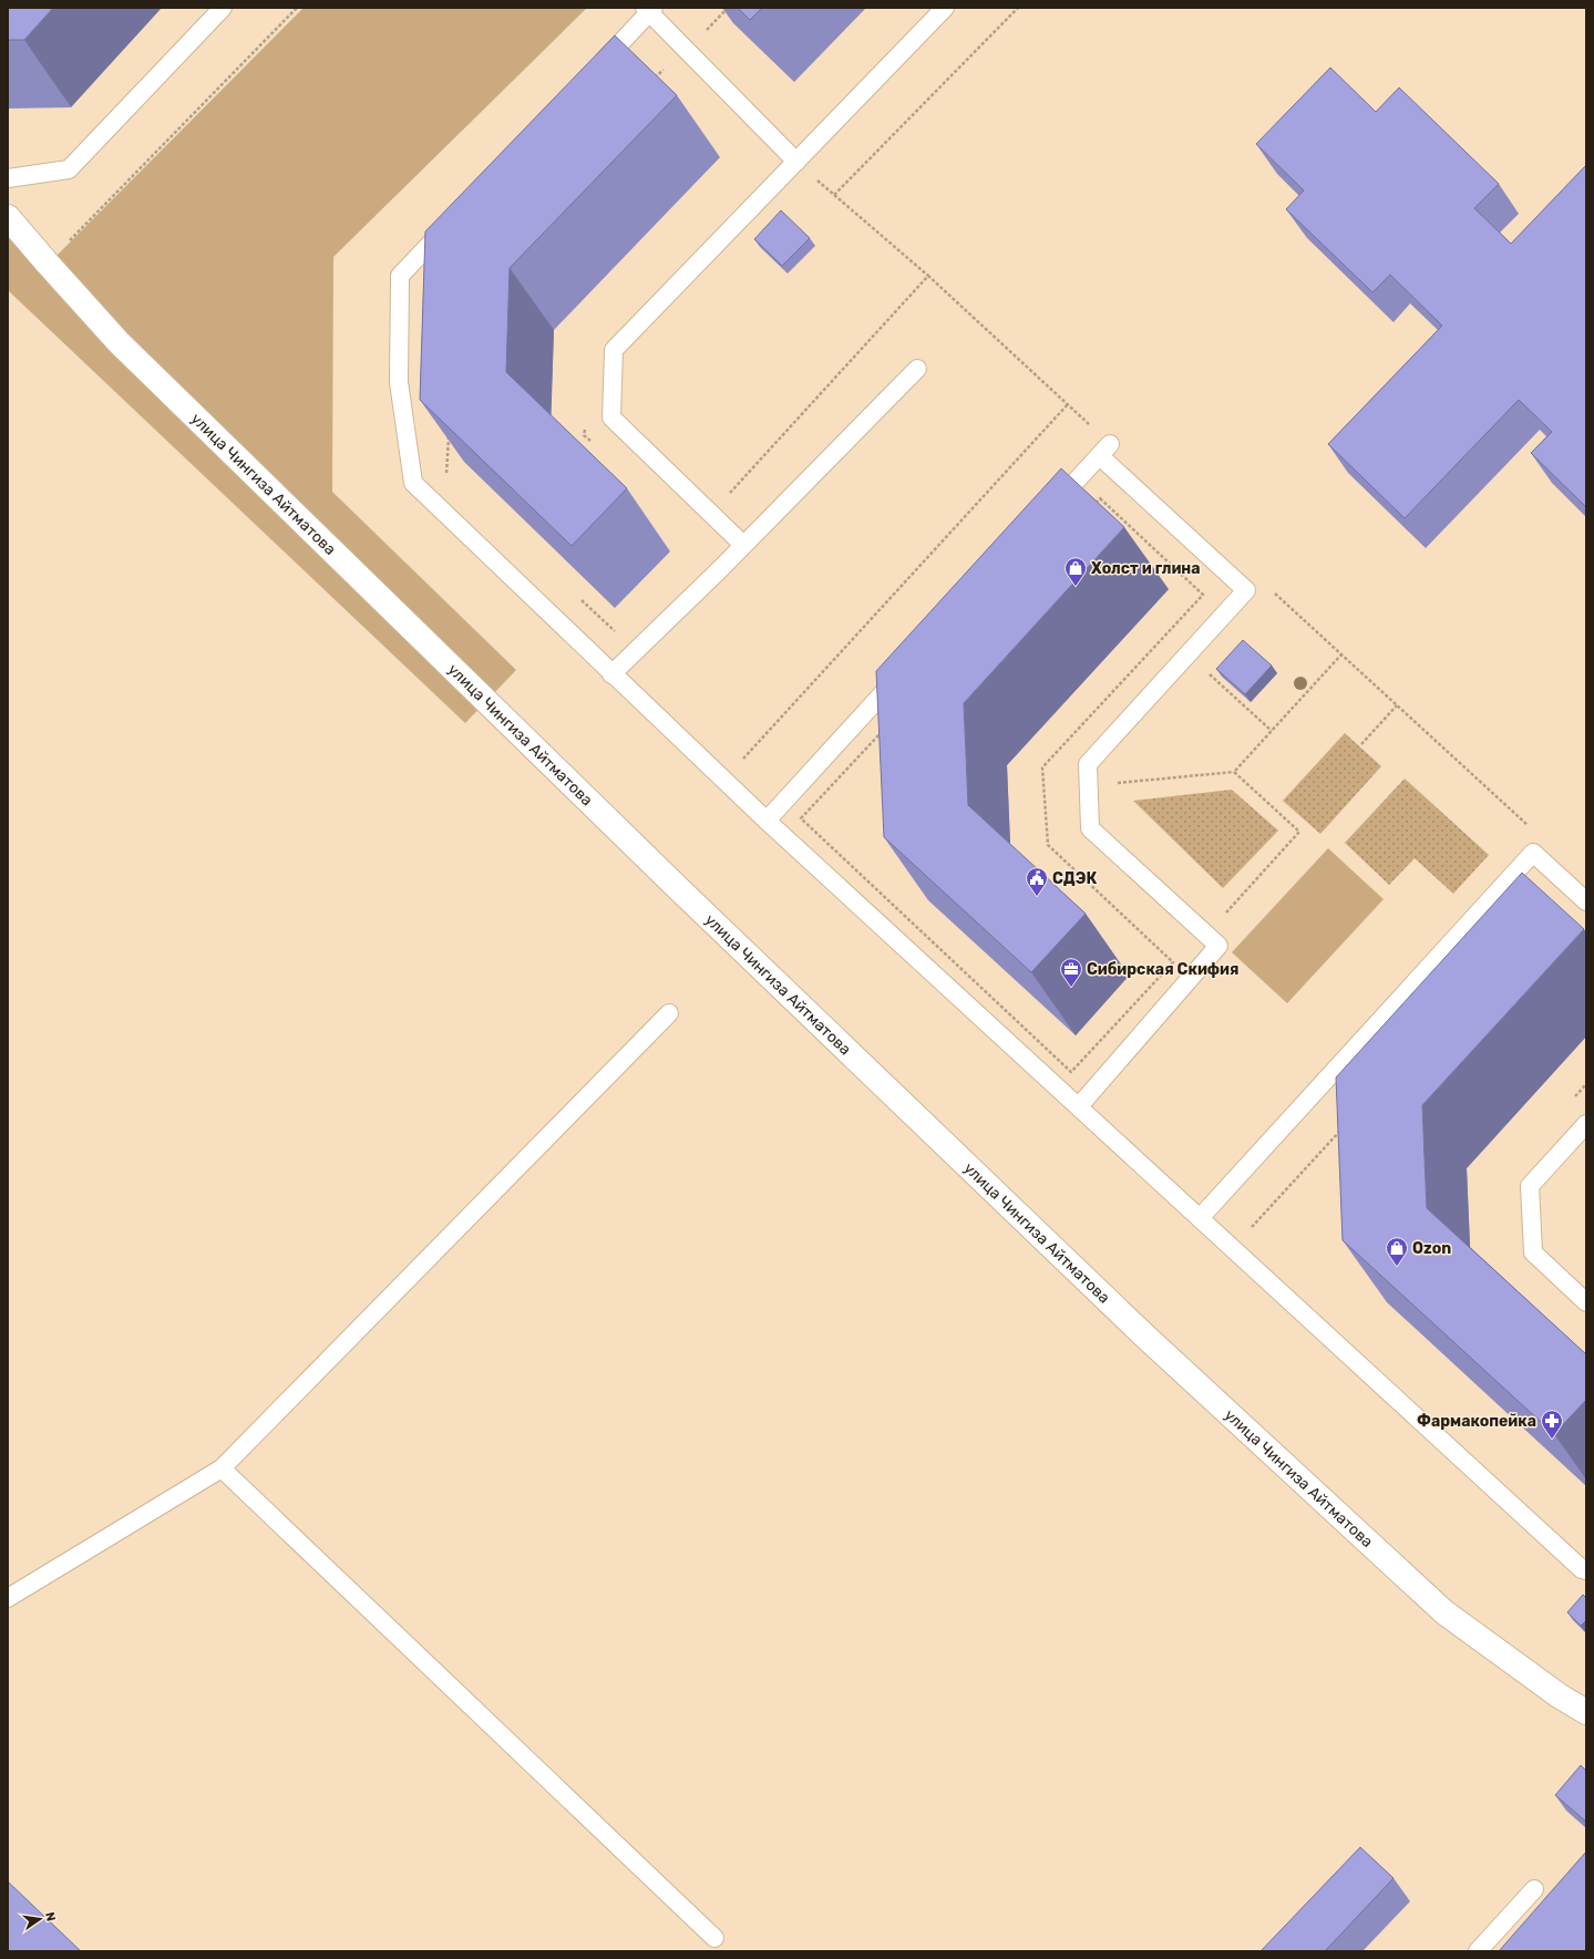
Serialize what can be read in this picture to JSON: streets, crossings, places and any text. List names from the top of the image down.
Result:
{
  "streets": {
    "street": ["улица Чингиза Айтматова"]
  },
  "places": {
    "shop": ["Холст и глина", "Ozon"],
    "public building": ["СДЭК"],
    "office": ["Сибирская Скифия"],
    "pharmacy": ["Фармакопейка"]
  },
  "north": "right"
}
